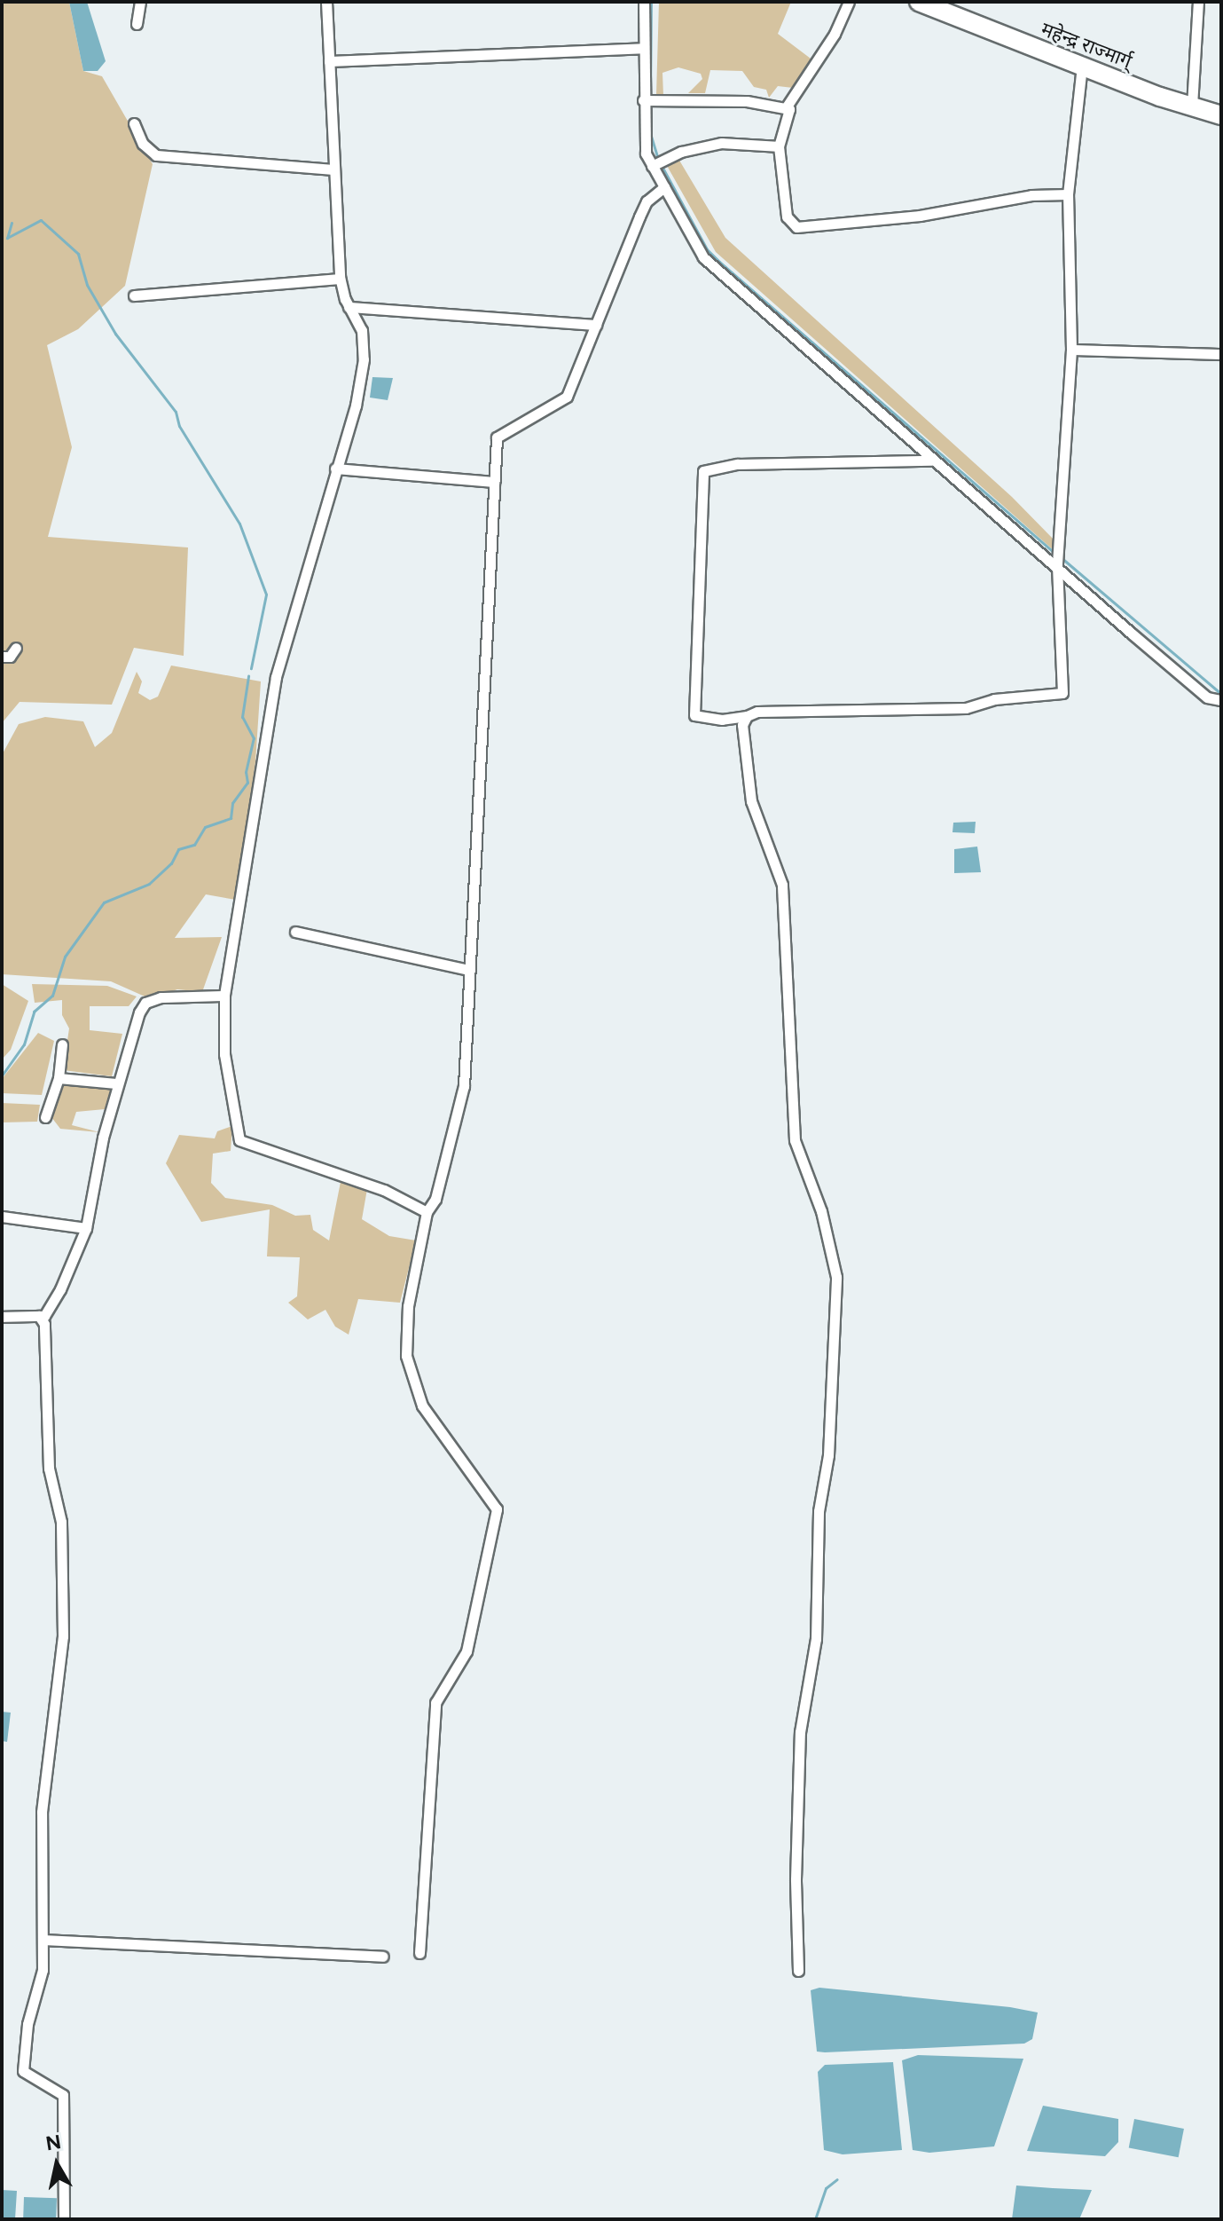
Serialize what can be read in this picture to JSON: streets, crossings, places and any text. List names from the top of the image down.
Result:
{
  "streets": {
    "highway": ["महेन्द्र राज्मार्ग्"]
  },
  "north": "top"
}
